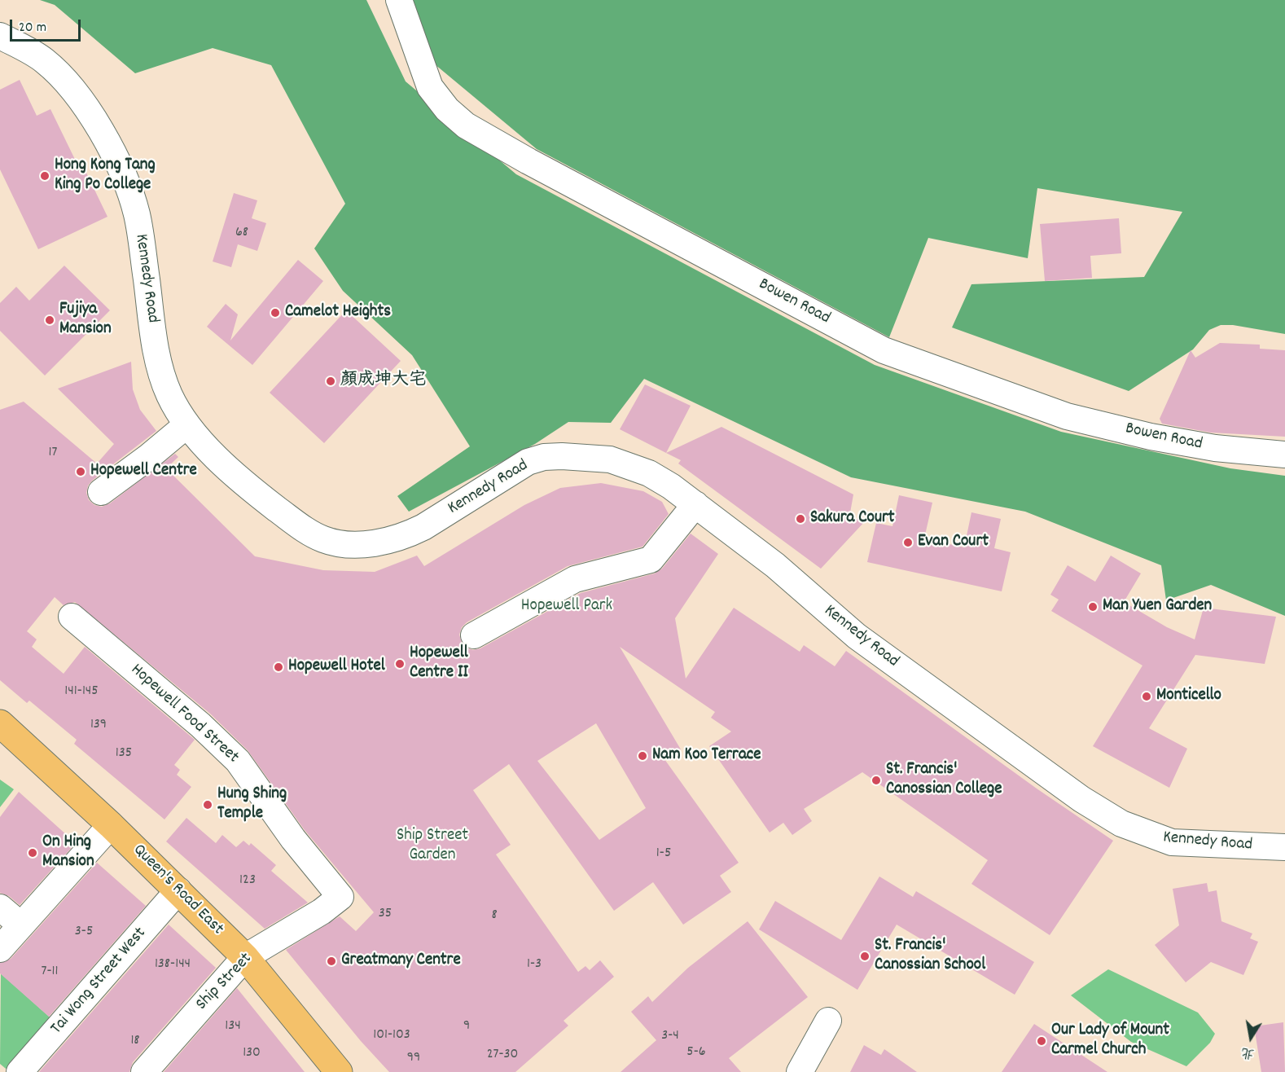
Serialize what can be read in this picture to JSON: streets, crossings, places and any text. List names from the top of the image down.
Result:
{
  "streets": {
    "main road": ["Queen's Road East"],
    "street": [
      "Kennedy Road",
      "Bowen Road",
      "Hopewell Food Street",
      "Tai Wong Street West",
      "Ship Street"
    ]
  },
  "crossings": [
    ["Hopewell Food Street", "Ship Street"],
    ["Queen's Road East", "Tai Wong Street West"],
    ["Queen's Road East", "Ship Street"]
  ],
  "parks": ["Hopewell Park", "Ship Street Garden"],
  "places": [
    "Hong Kong Tang King Po College",
    "Camelot Heights",
    "Fujiya Mansion",
    "顏成坤大宅",
    "Hopewell Centre",
    "Sakura Court",
    "Evan Court",
    "Man Yuen Garden",
    "Hopewell Centre II",
    "Hopewell Hotel",
    "Monticello",
    "Nam Koo Terrace",
    "St. Francis' Canossian College",
    "Hung Shing Temple",
    "On Hing Mansion",
    "St. Francis' Canossian School",
    "Greatmany Centre",
    "Our Lady of Mount Carmel Church"
  ],
  "house_numbers": [
    "68",
    "17",
    "141-145",
    "139",
    "135",
    "1-5",
    "123",
    "35",
    "8",
    "3-5",
    "138-144",
    "1-3",
    "7-11",
    "134",
    "9",
    "101-103",
    "3-4",
    "18",
    "5-6",
    "130",
    "27-30",
    "99"
  ],
  "scale_bar": "20 m",
  "north": "bottom"
}
